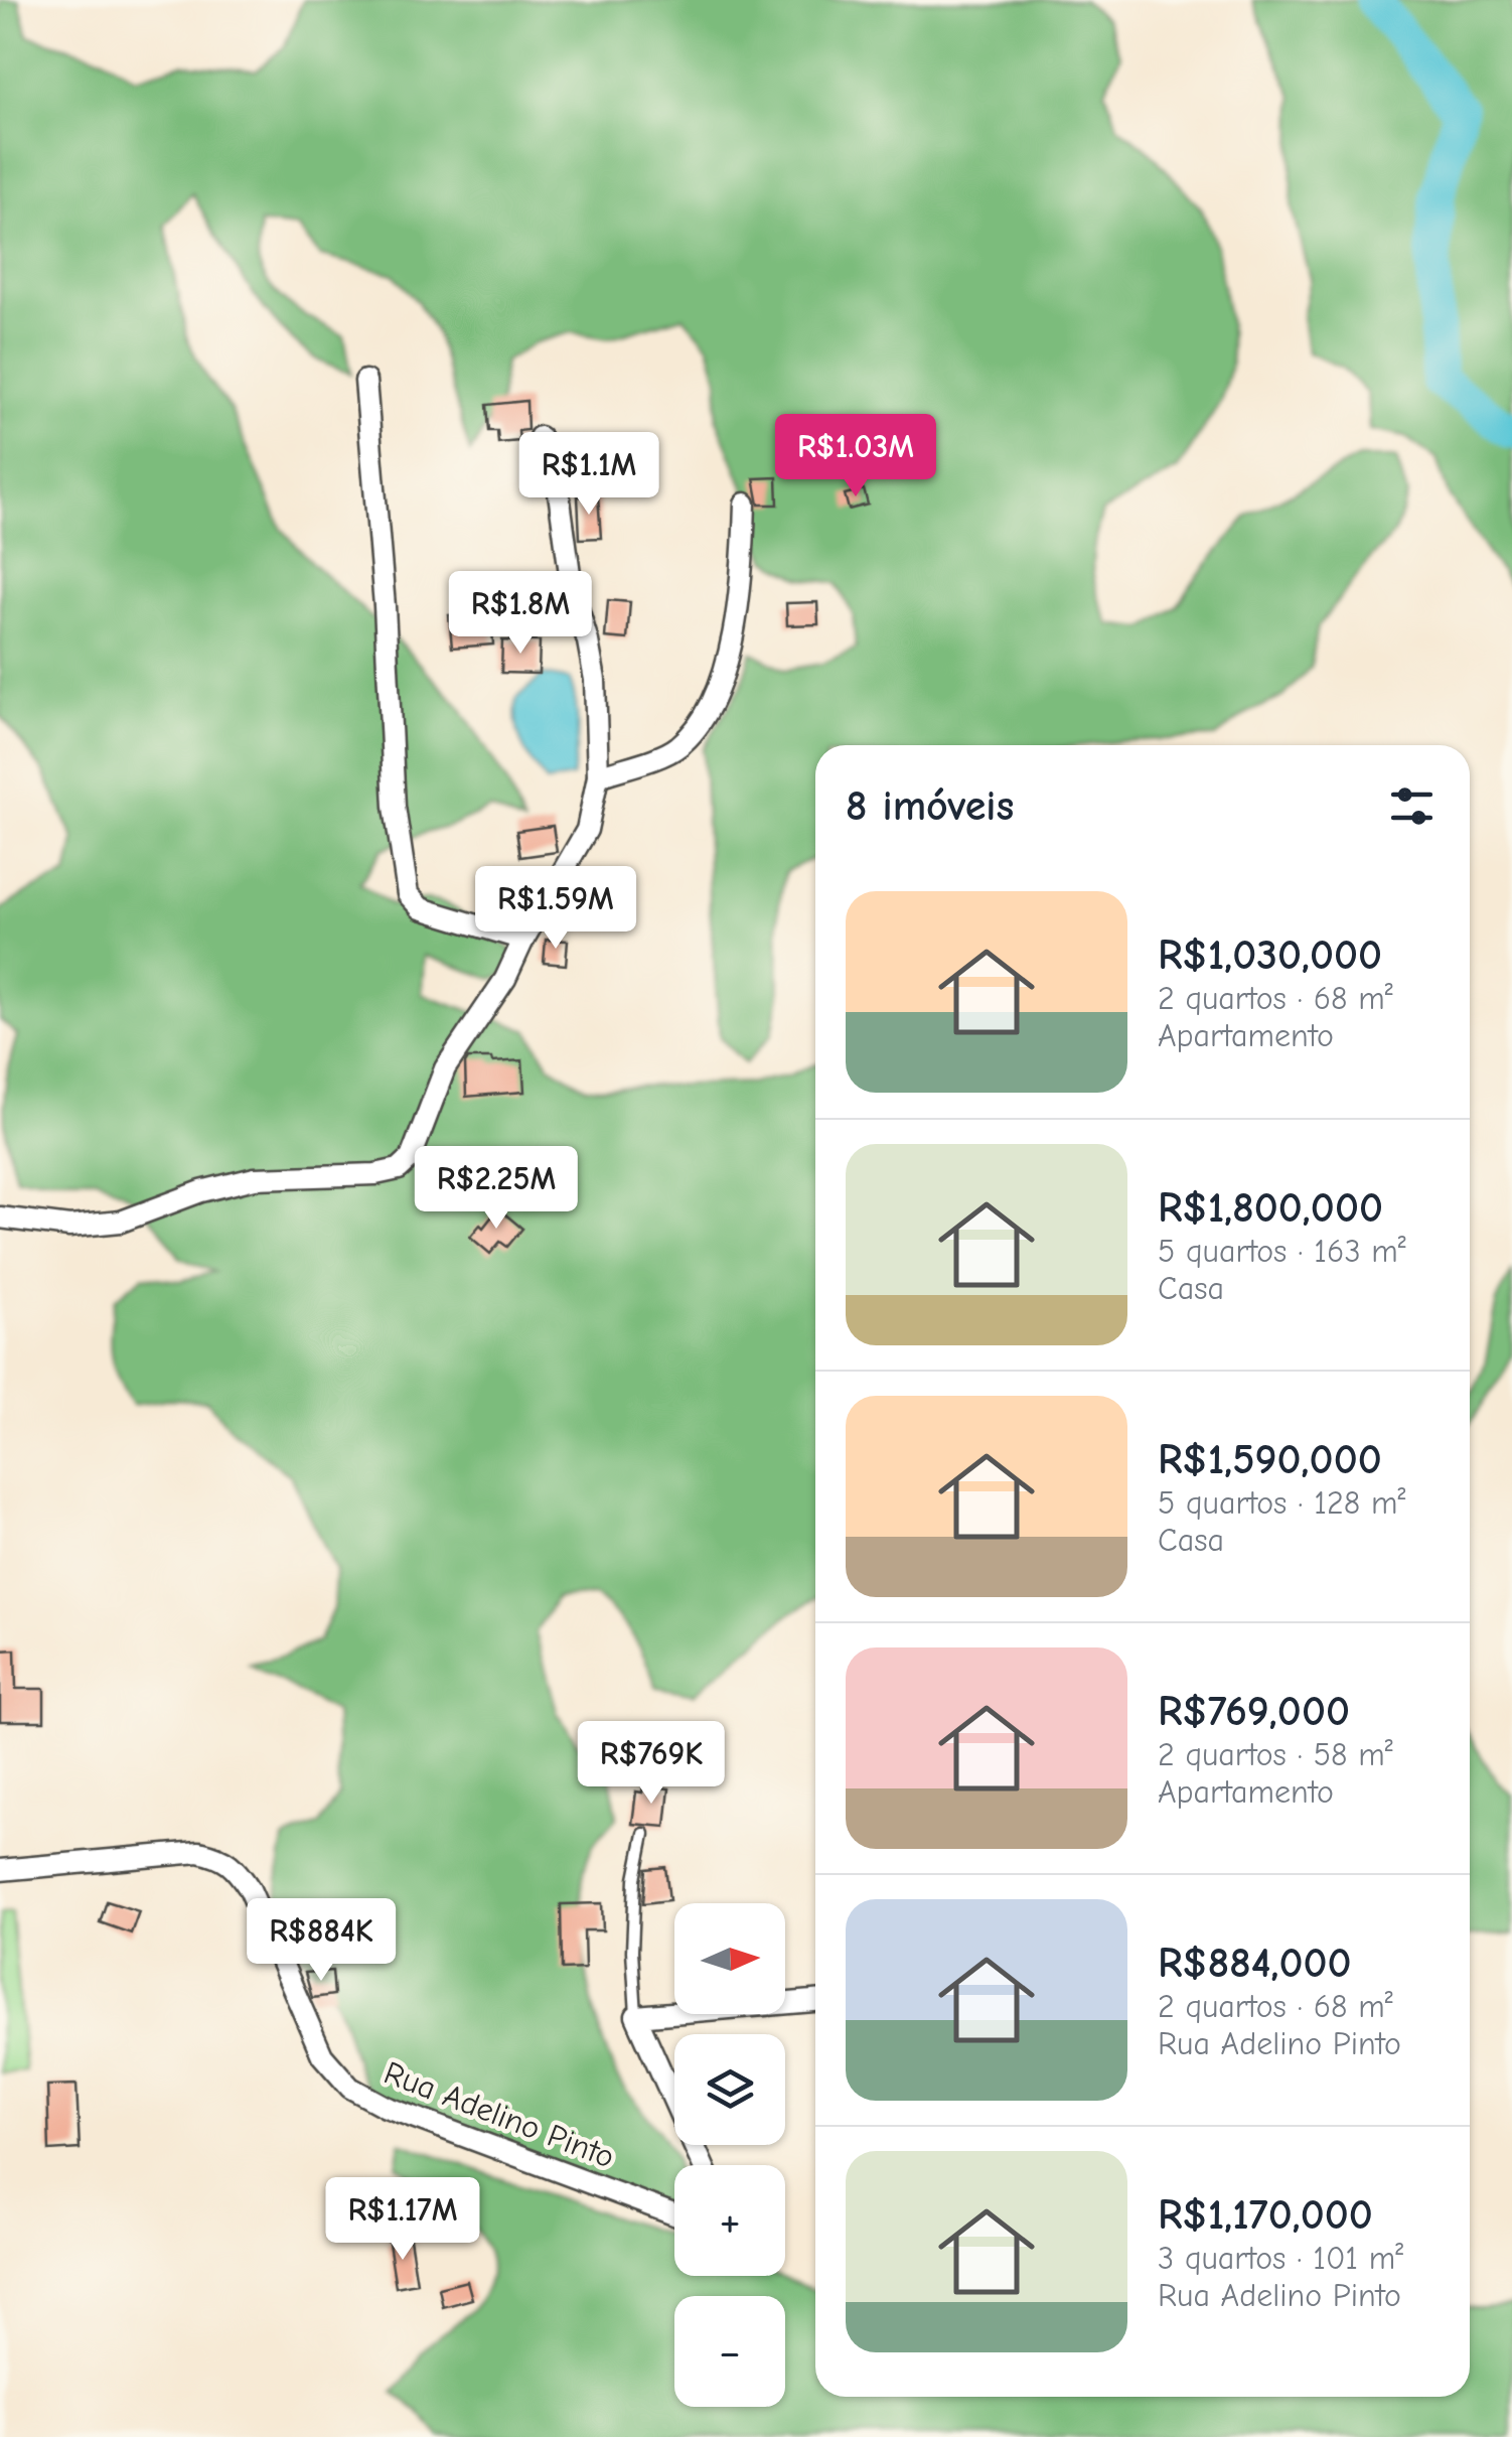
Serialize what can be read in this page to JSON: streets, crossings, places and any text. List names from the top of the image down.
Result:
{
  "streets": {
    "street": ["Rua Adelino Pinto"]
  },
  "north": "right",
  "page": {
    "price": [
      "R$1.03M",
      "R$1.1M",
      "R$1.8M",
      "R$1.59M",
      "R$2.25M",
      "R$769K",
      "R$884K",
      "R$1.17M"
    ],
    "heading": "8 imóveis",
    "list": [
      {
        "name": "R$1,030,000",
        "note": "2 quartos · 68 m² · Apartamento"
      },
      {
        "name": "R$1,800,000",
        "note": "5 quartos · 163 m² · Casa"
      },
      {
        "name": "R$1,590,000",
        "note": "5 quartos · 128 m² · Casa"
      },
      {
        "name": "R$769,000",
        "note": "2 quartos · 58 m² · Apartamento"
      },
      {
        "name": "R$884,000",
        "note": "2 quartos · 68 m² · Rua Adelino Pinto"
      },
      {
        "name": "R$1,170,000",
        "note": "3 quartos · 101 m² · Rua Adelino Pinto"
      }
    ],
    "map_buttons": ["+", "−"]
  }
}
